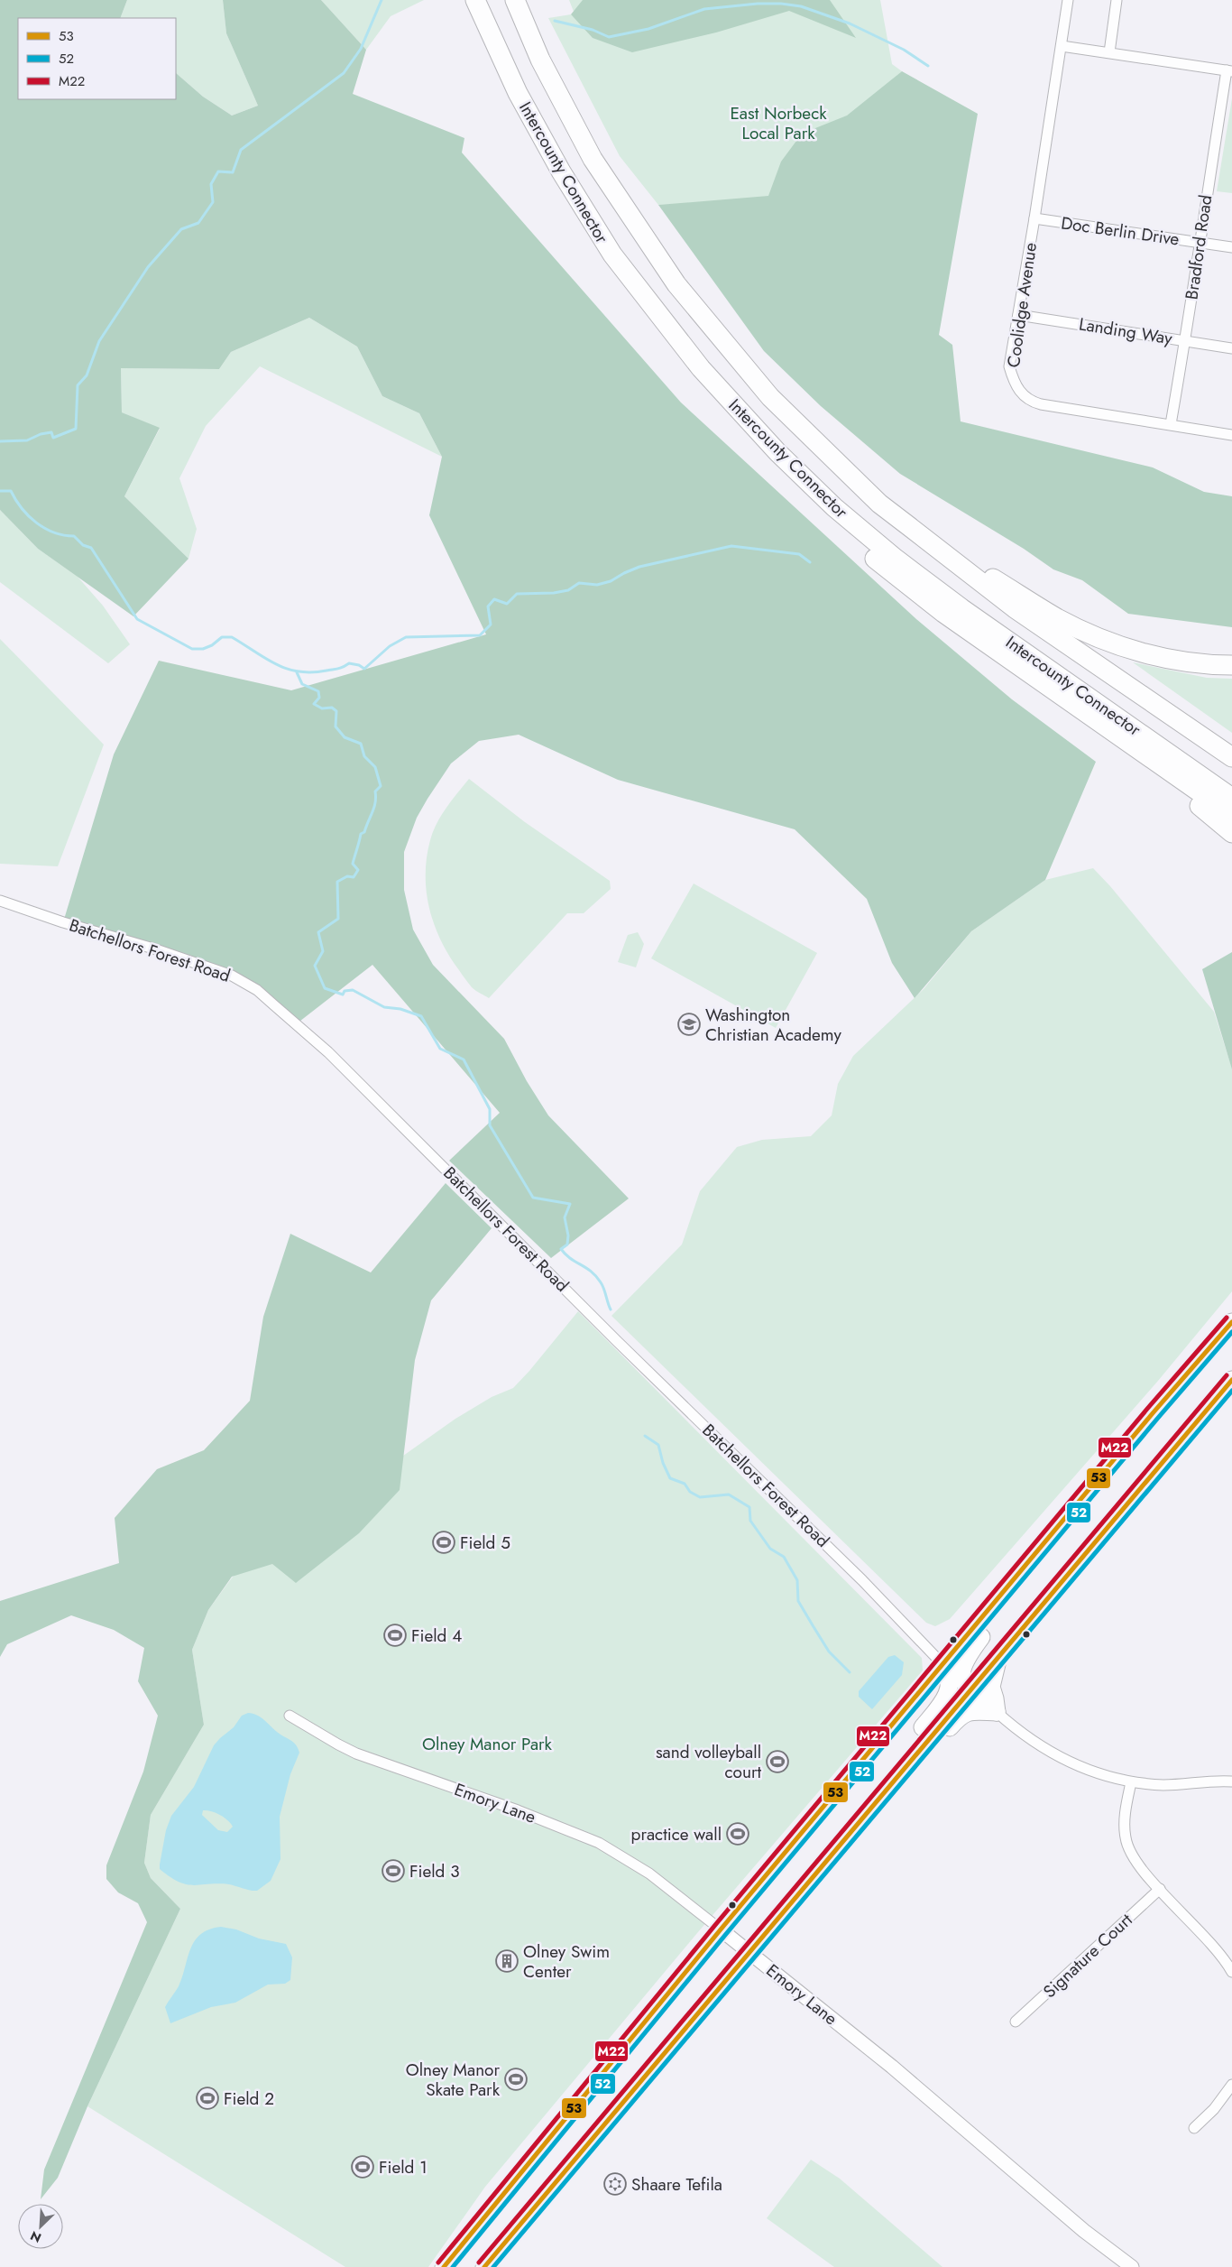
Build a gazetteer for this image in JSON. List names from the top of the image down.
{
  "streets": {
    "highway": ["Intercounty Connector"],
    "street": [
      "Doc Berlin Drive",
      "Bradford Road",
      "Coolidge Avenue",
      "Landing Way",
      "Batchellors Forest Road",
      "Emory Lane",
      "Signature Court"
    ]
  },
  "crossings": [
    ["Doc Berlin Drive", "Bradford Road"],
    ["Doc Berlin Drive", "Coolidge Avenue"],
    ["Bradford Road", "Coolidge Avenue"],
    ["Bradford Road", "Landing Way"],
    ["Coolidge Avenue", "Landing Way"]
  ],
  "parks": ["East Norbeck Local Park", "Olney Manor Park"],
  "places": {
    "school or university": ["Washington Christian Academy"],
    "sports": [
      "Field 5",
      "Field 4",
      "sand volleyball court",
      "practice wall",
      "Field 3",
      "Olney Manor Skate Park",
      "Field 2",
      "Field 1"
    ],
    "building": ["Olney Swim Center"],
    "synagogue": ["Shaare Tefila"]
  },
  "lines": ["transit line M22", "transit line 53", "transit line 52"],
  "legend": ["53", "52", "M22"],
  "north": "bottom left"
}
